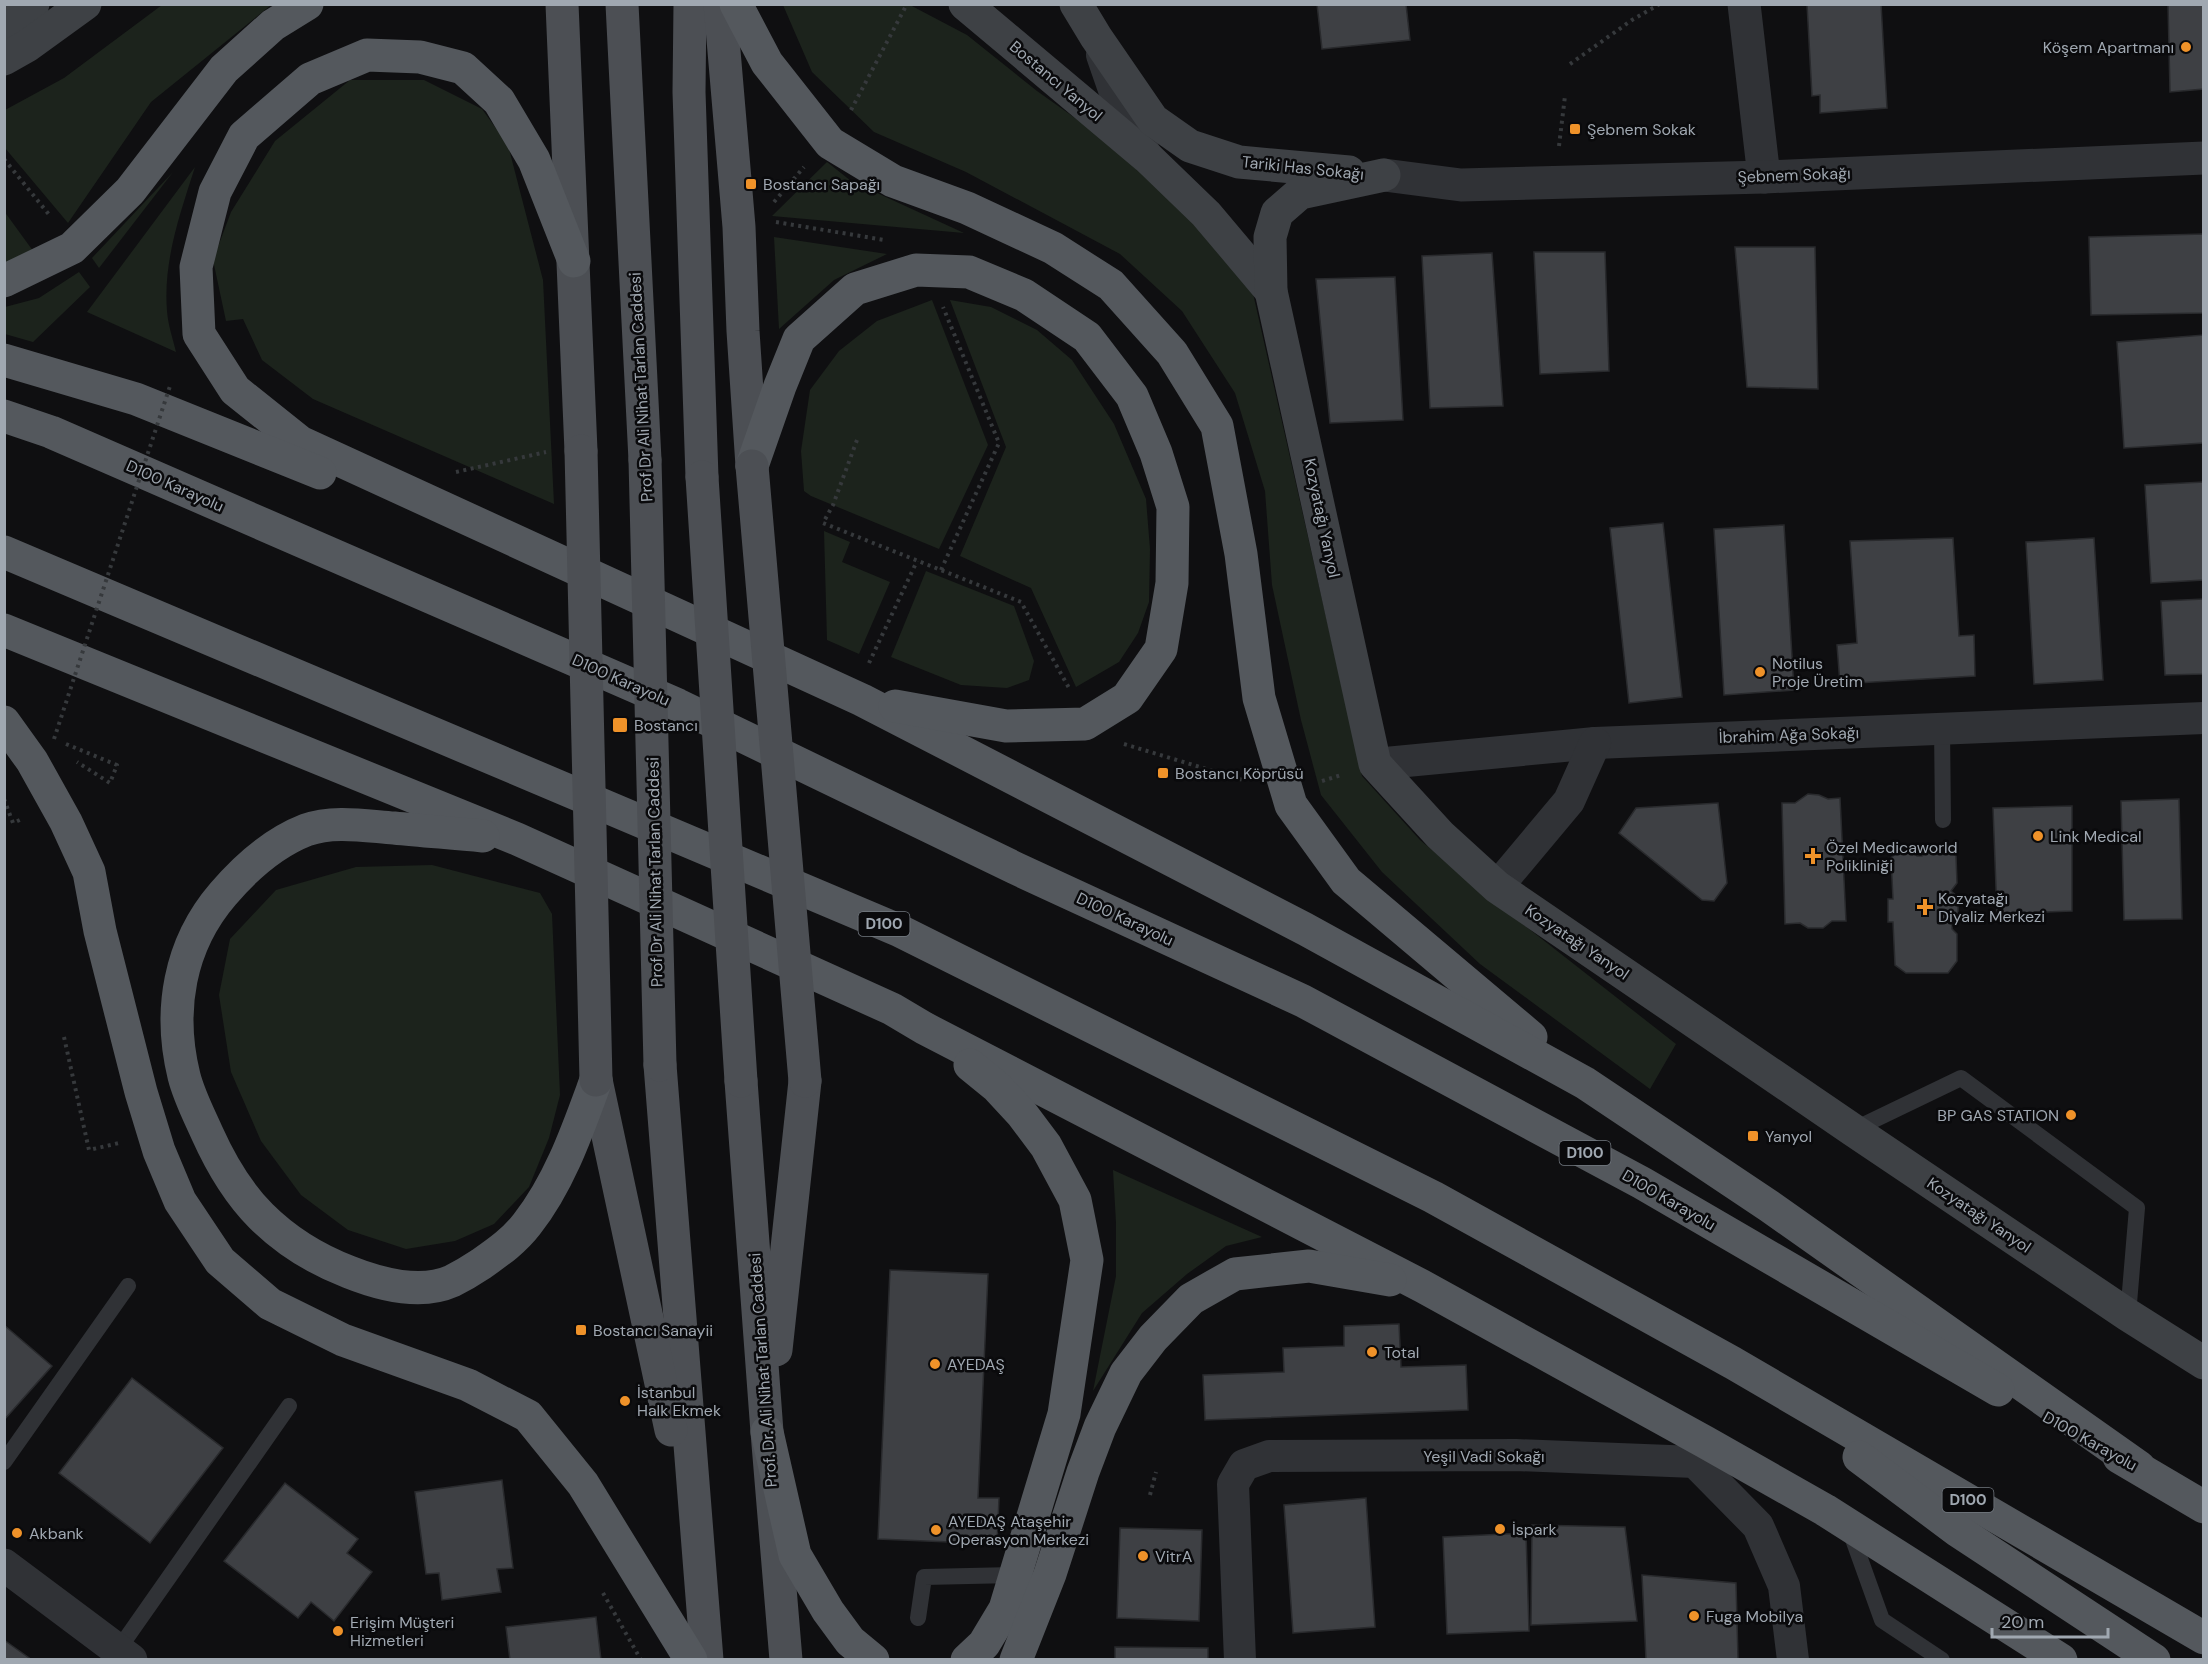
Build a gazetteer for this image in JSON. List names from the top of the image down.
{
  "streets": {
    "highway": ["D100 Karayolu", "D100"],
    "main road": [
      "Bostancı Yanyol",
      "Tariki Has Sokağı",
      "Prof Dr Ali Nihat Tarlan Caddesi",
      "Kozyatağı Yanyol",
      "Prof. Dr. Ali Nihat Tarlan Caddesi"
    ],
    "street": ["Şebnem Sokağı", "İbrahim Ağa Sokağı", "Yeşil Vadi Sokağı"]
  },
  "crossings": [
    ["Bostancı Yanyol", "Tariki Has Sokağı"],
    ["Bostancı Yanyol", "Kozyatağı Yanyol"],
    ["Tariki Has Sokağı", "Şebnem Sokağı"],
    ["Tariki Has Sokağı", "Kozyatağı Yanyol"],
    ["Şebnem Sokağı", "Kozyatağı Yanyol"],
    ["Kozyatağı Yanyol", "İbrahim Ağa Sokağı"]
  ],
  "places": {
    "other": [
      "Köşem Apartmanı",
      "Notilus Proje Üretim",
      "Link Medical",
      "BP GAS STATION",
      "Total",
      "AYEDAŞ",
      "İstanbul Halk Ekmek",
      "İspark",
      "AYEDAŞ Ataşehir Operasyon Merkezi",
      "Akbank",
      "VitrA",
      "Fuga Mobilya",
      "Erişim Müşteri Hizmetleri"
    ],
    "transit": [
      "Şebnem Sokak",
      "Bostancı Sapağı",
      "Bostancı",
      "Bostancı Köprüsü",
      "Yanyol",
      "Bostancı Sanayii"
    ],
    "health": ["Özel Medicaworld Polikliniği", "Kozyatağı Diyaliz Merkezi"]
  },
  "scale_bar": "20 m"
}
